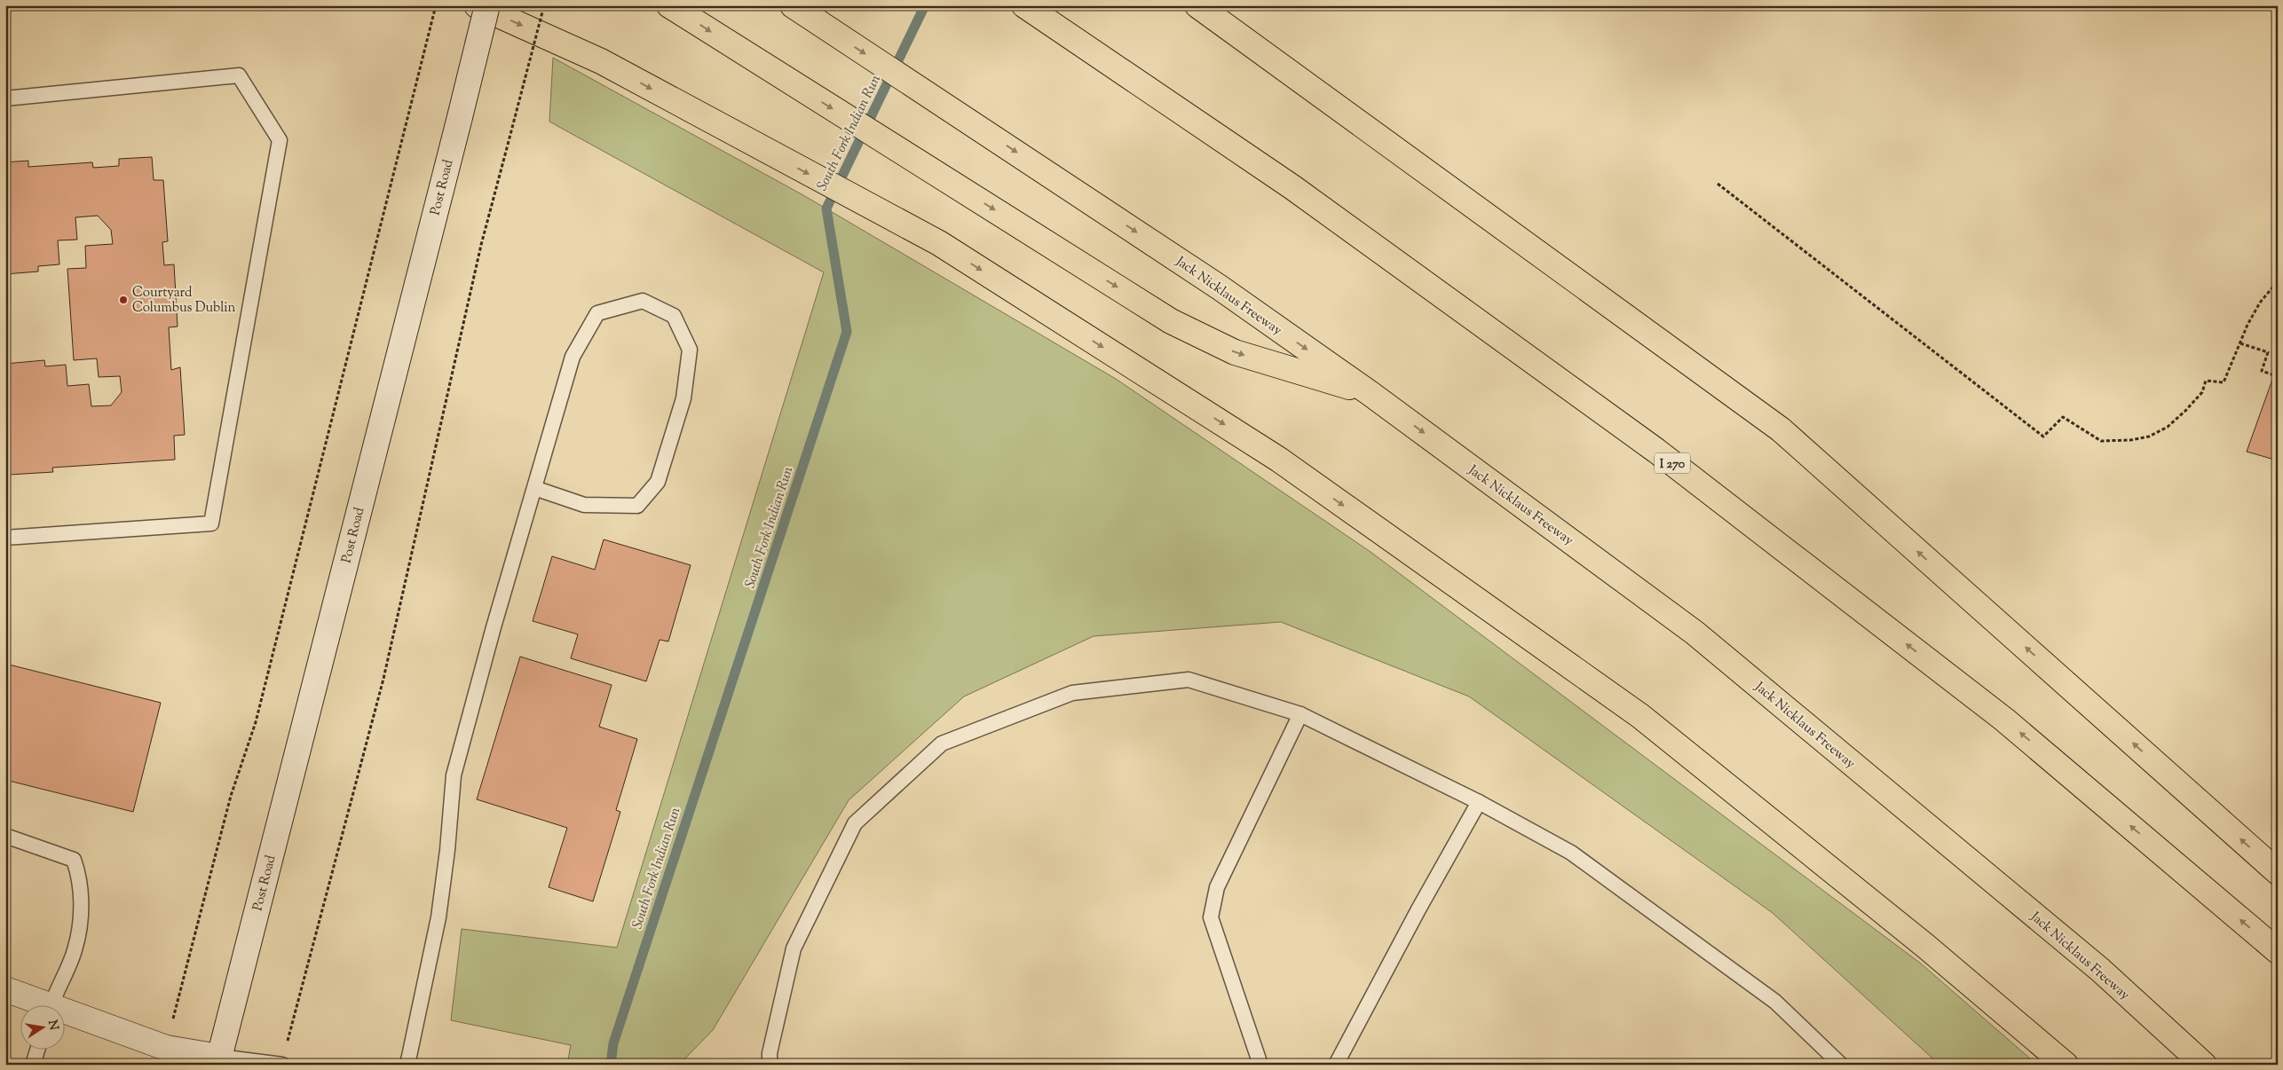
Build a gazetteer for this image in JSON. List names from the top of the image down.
{
  "streets": {
    "highway": ["Jack Nicklaus Freeway", "I 270"],
    "main road": ["Post Road"]
  },
  "water": ["South Fork Indian Run"],
  "places": ["Courtyard Columbus Dublin"],
  "north": "right"
}
